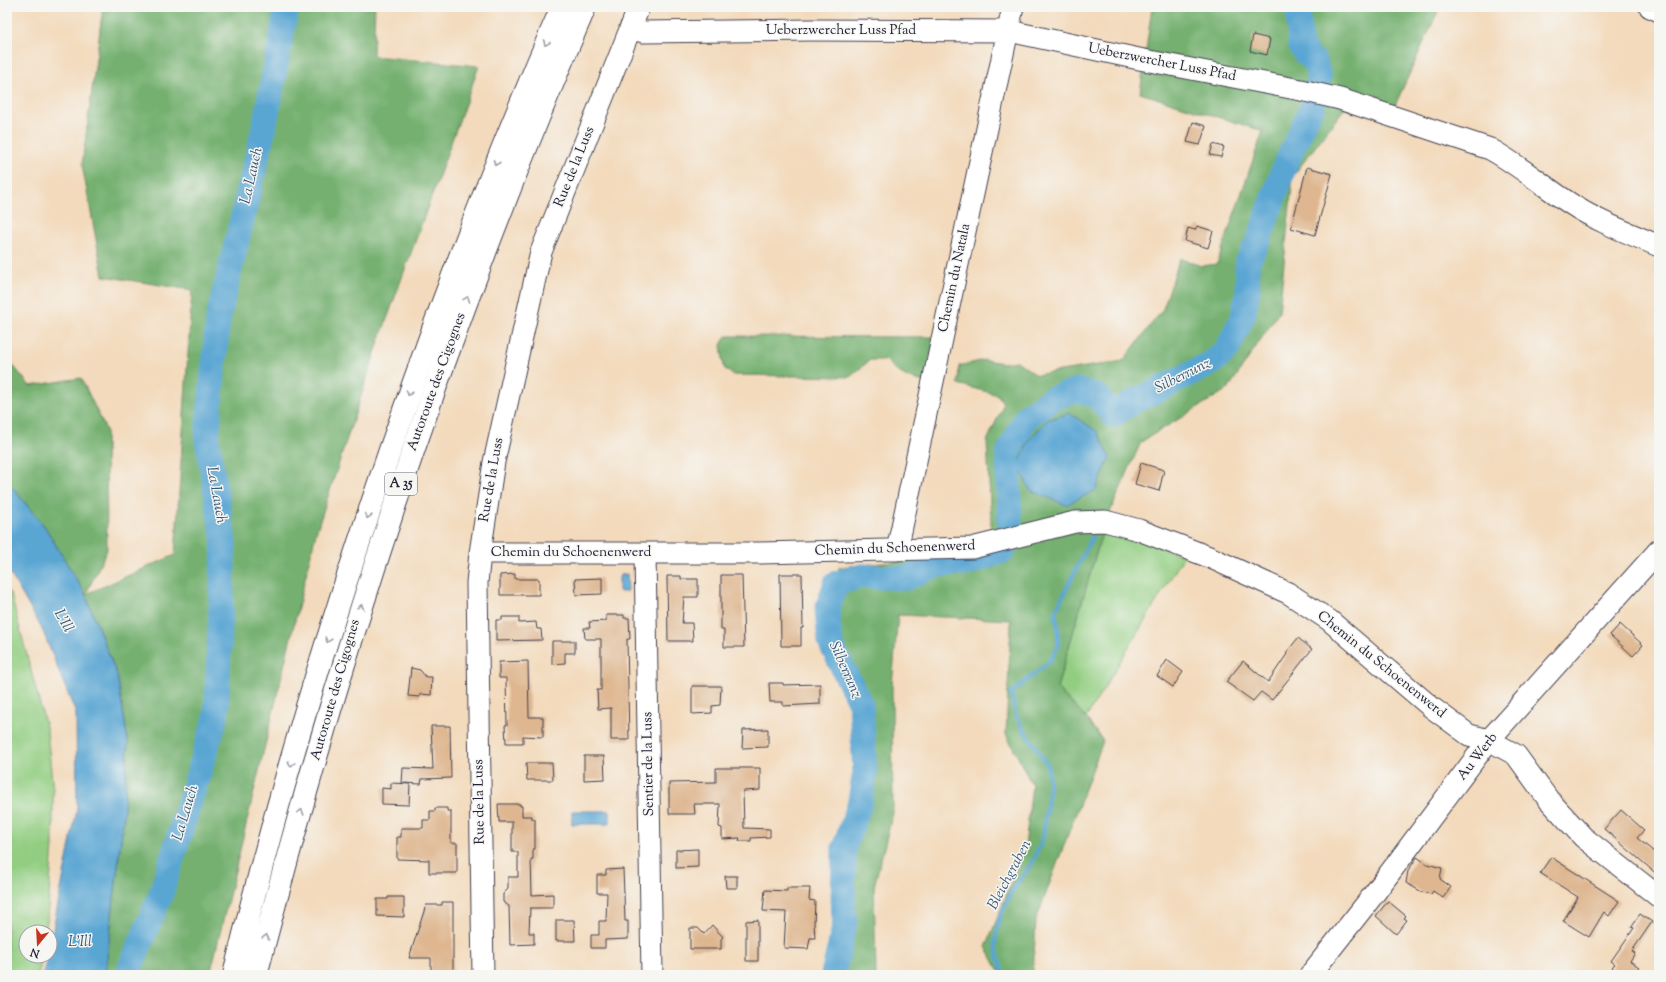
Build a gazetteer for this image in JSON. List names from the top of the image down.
{
  "streets": {
    "highway": ["Autoroute des Cigognes", "A 35"],
    "street": [
      "Ueberzwercher Luss Pfad",
      "Rue de la Luss",
      "Chemin du Natala",
      "Chemin du Schoenenwerd",
      "Au Werb",
      "Sentier de la Luss"
    ]
  },
  "crossings": [
    ["Ueberzwercher Luss Pfad", "Rue de la Luss"],
    ["Ueberzwercher Luss Pfad", "Chemin du Natala"],
    ["Rue de la Luss", "Chemin du Schoenenwerd"],
    ["Chemin du Natala", "Chemin du Schoenenwerd"],
    ["Chemin du Schoenenwerd", "Au Werb"],
    ["Chemin du Schoenenwerd", "Sentier de la Luss"]
  ],
  "water": [
    "La Lauch",
    "Silberrunz",
    "L'Ill",
    "Bleichgraben"
  ],
  "north": "bottom"
}
